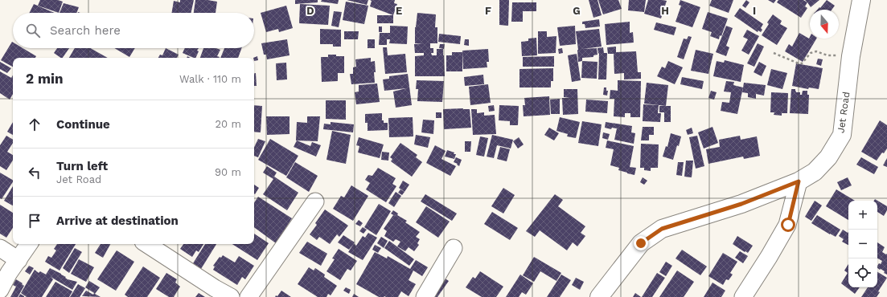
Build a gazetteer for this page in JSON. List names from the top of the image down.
{
  "streets": {
    "main road": ["Jet Road"]
  },
  "north": "bottom",
  "page": {
    "search": "Search here",
    "heading": ["2 min", "Walk · 110 m"],
    "list": [
      ["Continue", "20 m"],
      ["Turn left", "Jet Road", "90 m"],
      "Arrive at destination"
    ],
    "map_buttons": ["+", "−"]
  },
  "grid": {
    "columns": [
      "D",
      "E",
      "F",
      "G",
      "H",
      "I"
    ]
  }
}
